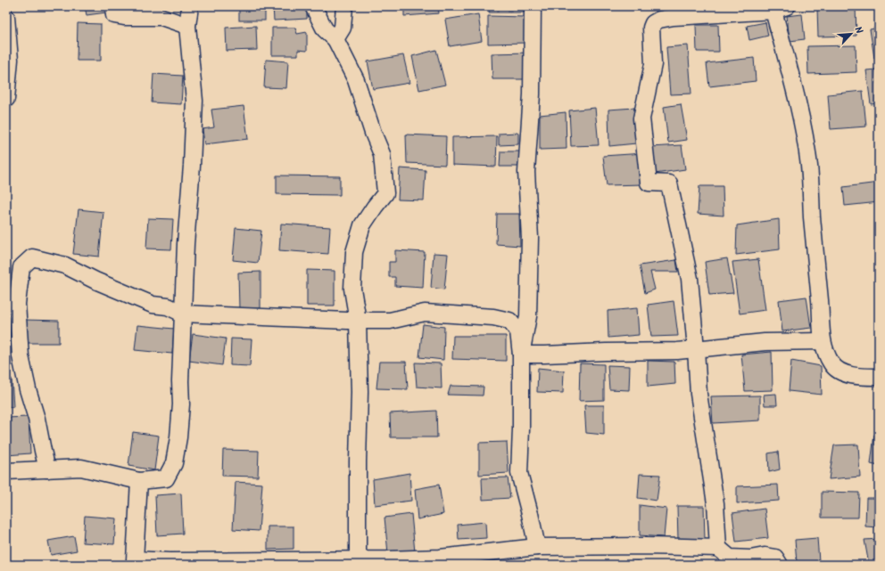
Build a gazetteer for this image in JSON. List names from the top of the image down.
{
  "north": "top right"
}
